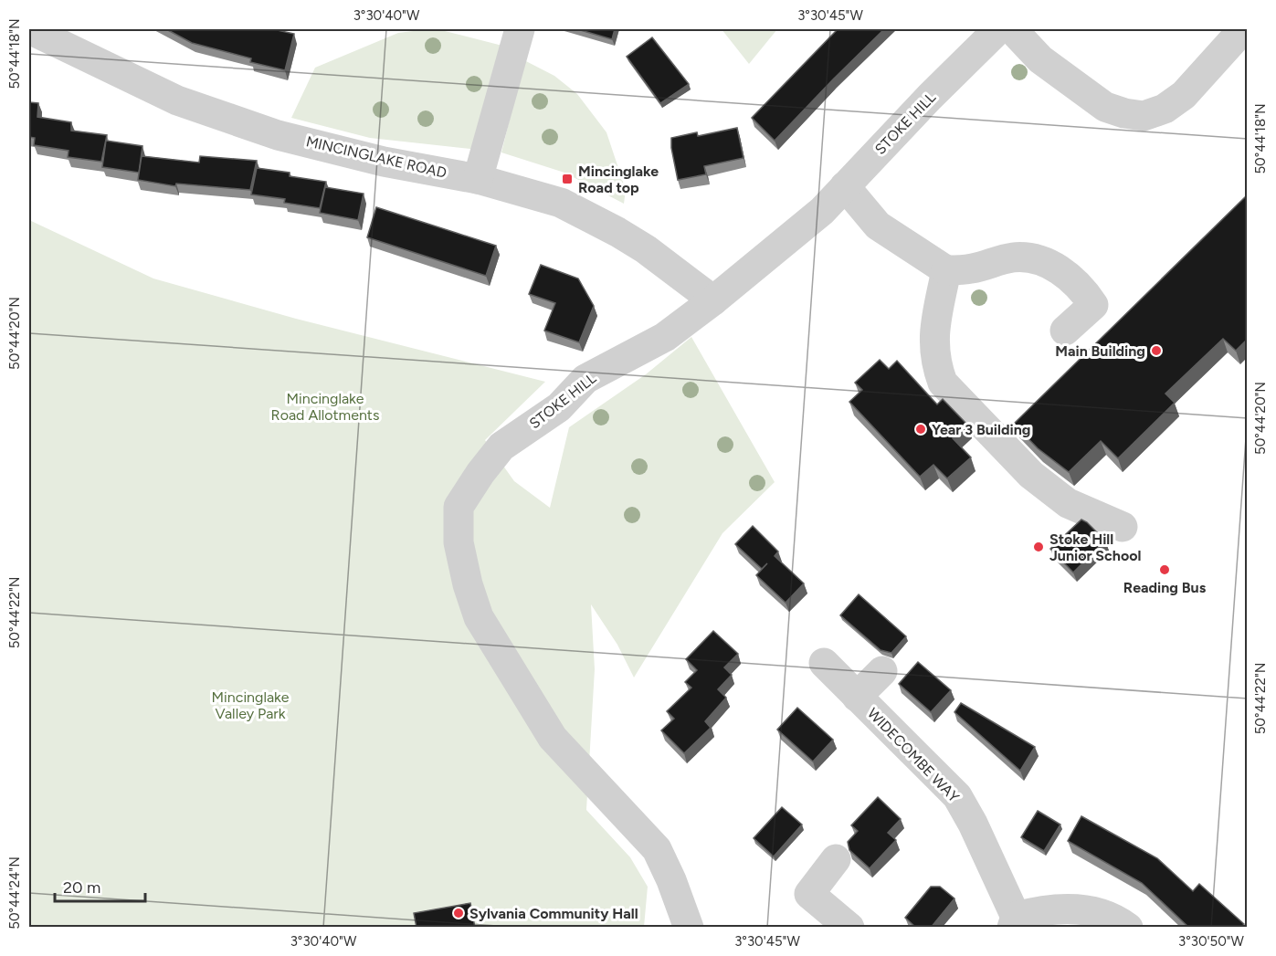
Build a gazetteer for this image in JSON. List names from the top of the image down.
{
  "streets": {
    "street": ["STOKE HILL", "MINCINGLAKE ROAD", "WIDECOMBE WAY"]
  },
  "crossings": [
    ["STOKE HILL", "MINCINGLAKE ROAD"]
  ],
  "parks": ["Mincinglake Road Allotments", "Mincinglake Valley Park"],
  "places": {
    "transit": ["Mincinglake Road top"],
    "other": [
      "Main Building",
      "Year 3 Building",
      "Stoke Hill Junior School",
      "Reading Bus",
      "Sylvania Community Hall"
    ]
  },
  "scale_bar": "20 m",
  "coordinates": [
    "3°30'40\"W",
    "3°30'45\"W",
    "50°44'18\"N",
    "50°44'20\"N",
    "50°44'22\"N",
    "50°44'24\"N",
    "3°30'50\"W"
  ]
}
